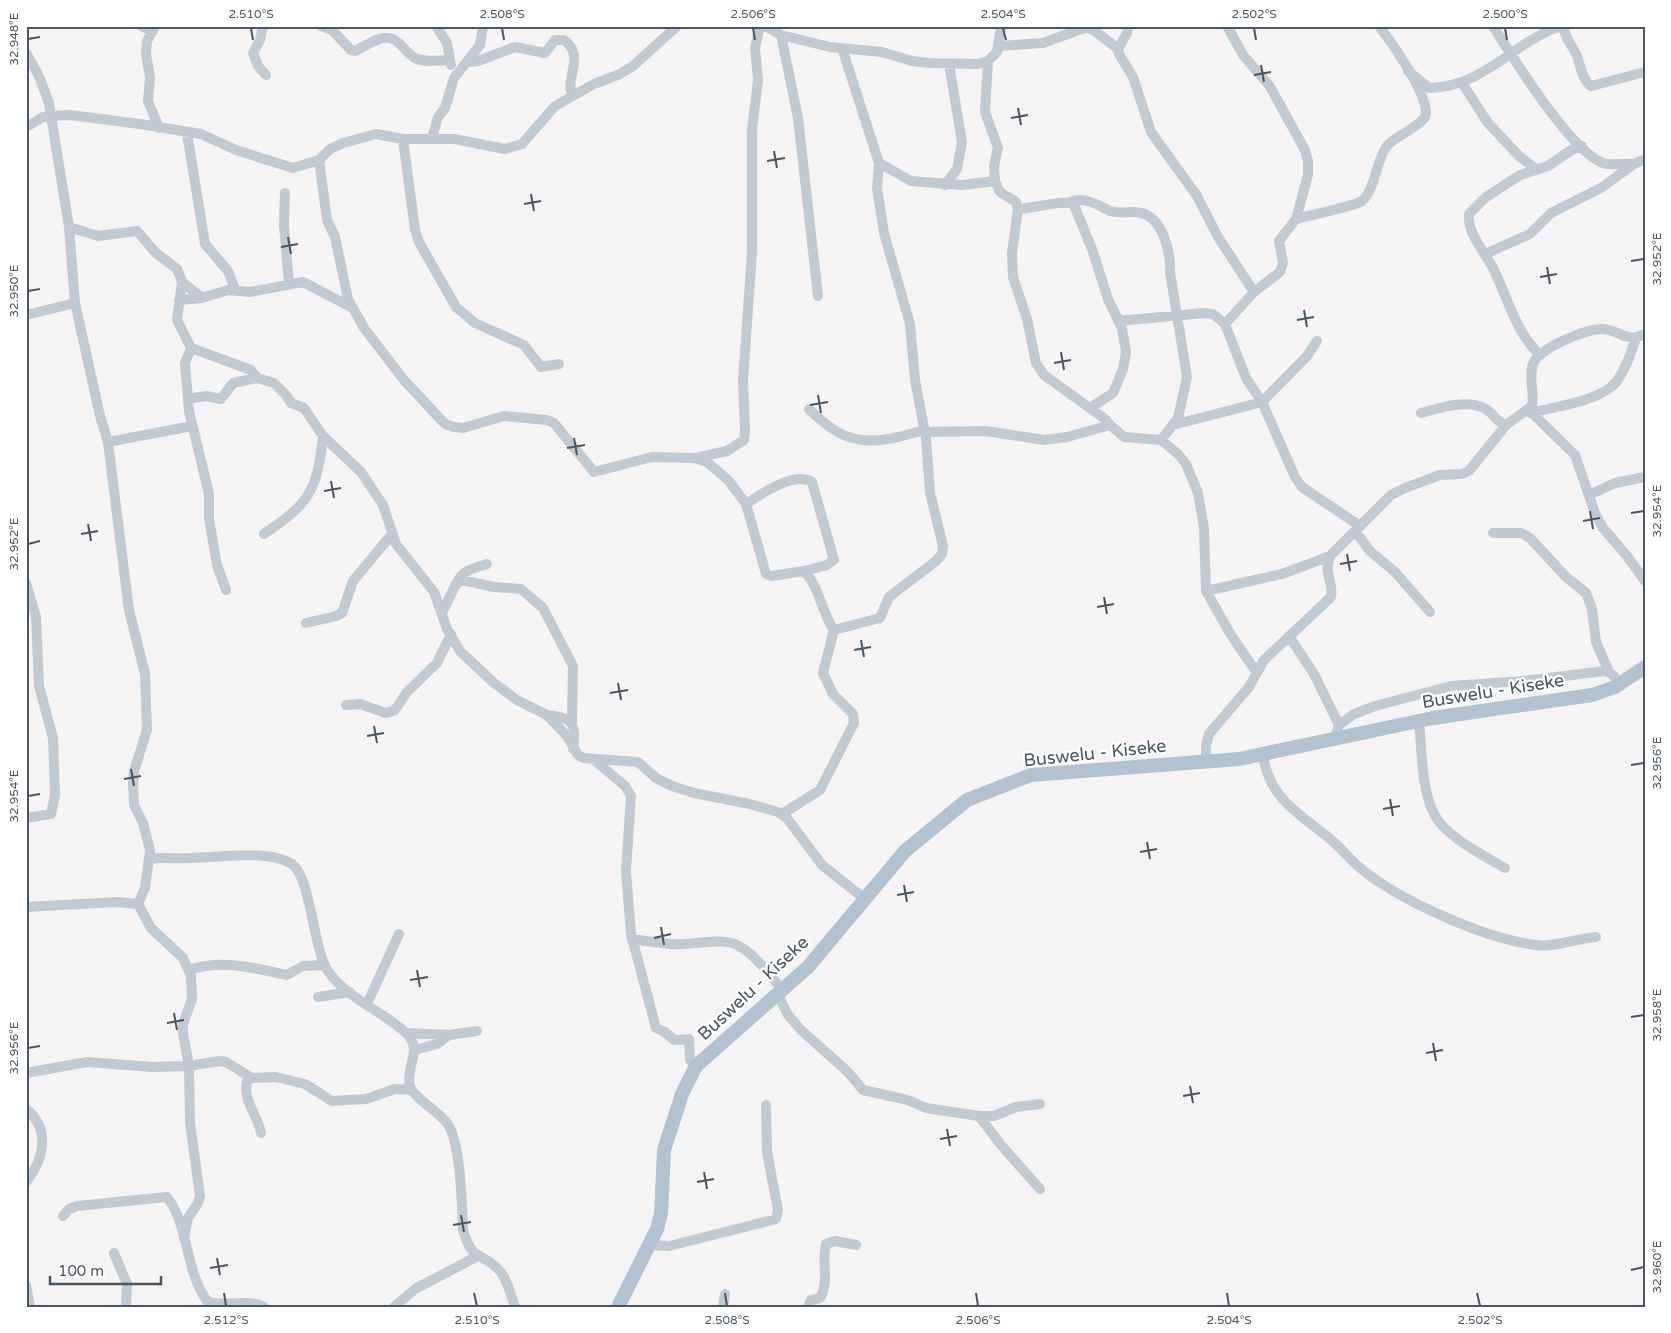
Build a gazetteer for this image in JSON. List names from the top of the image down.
{
  "streets": {
    "main road": ["Buswelu - Kiseke"]
  },
  "scale_bar": "100 m",
  "coordinates": [
    "2.510°S",
    "2.508°S",
    "2.506°S",
    "2.504°S",
    "2.502°S",
    "2.500°S",
    "32.948°E",
    "32.952°E",
    "32.950°E",
    "32.954°E",
    "32.956°E",
    "32.958°E",
    "32.960°E",
    "2.512°S"
  ]
}
